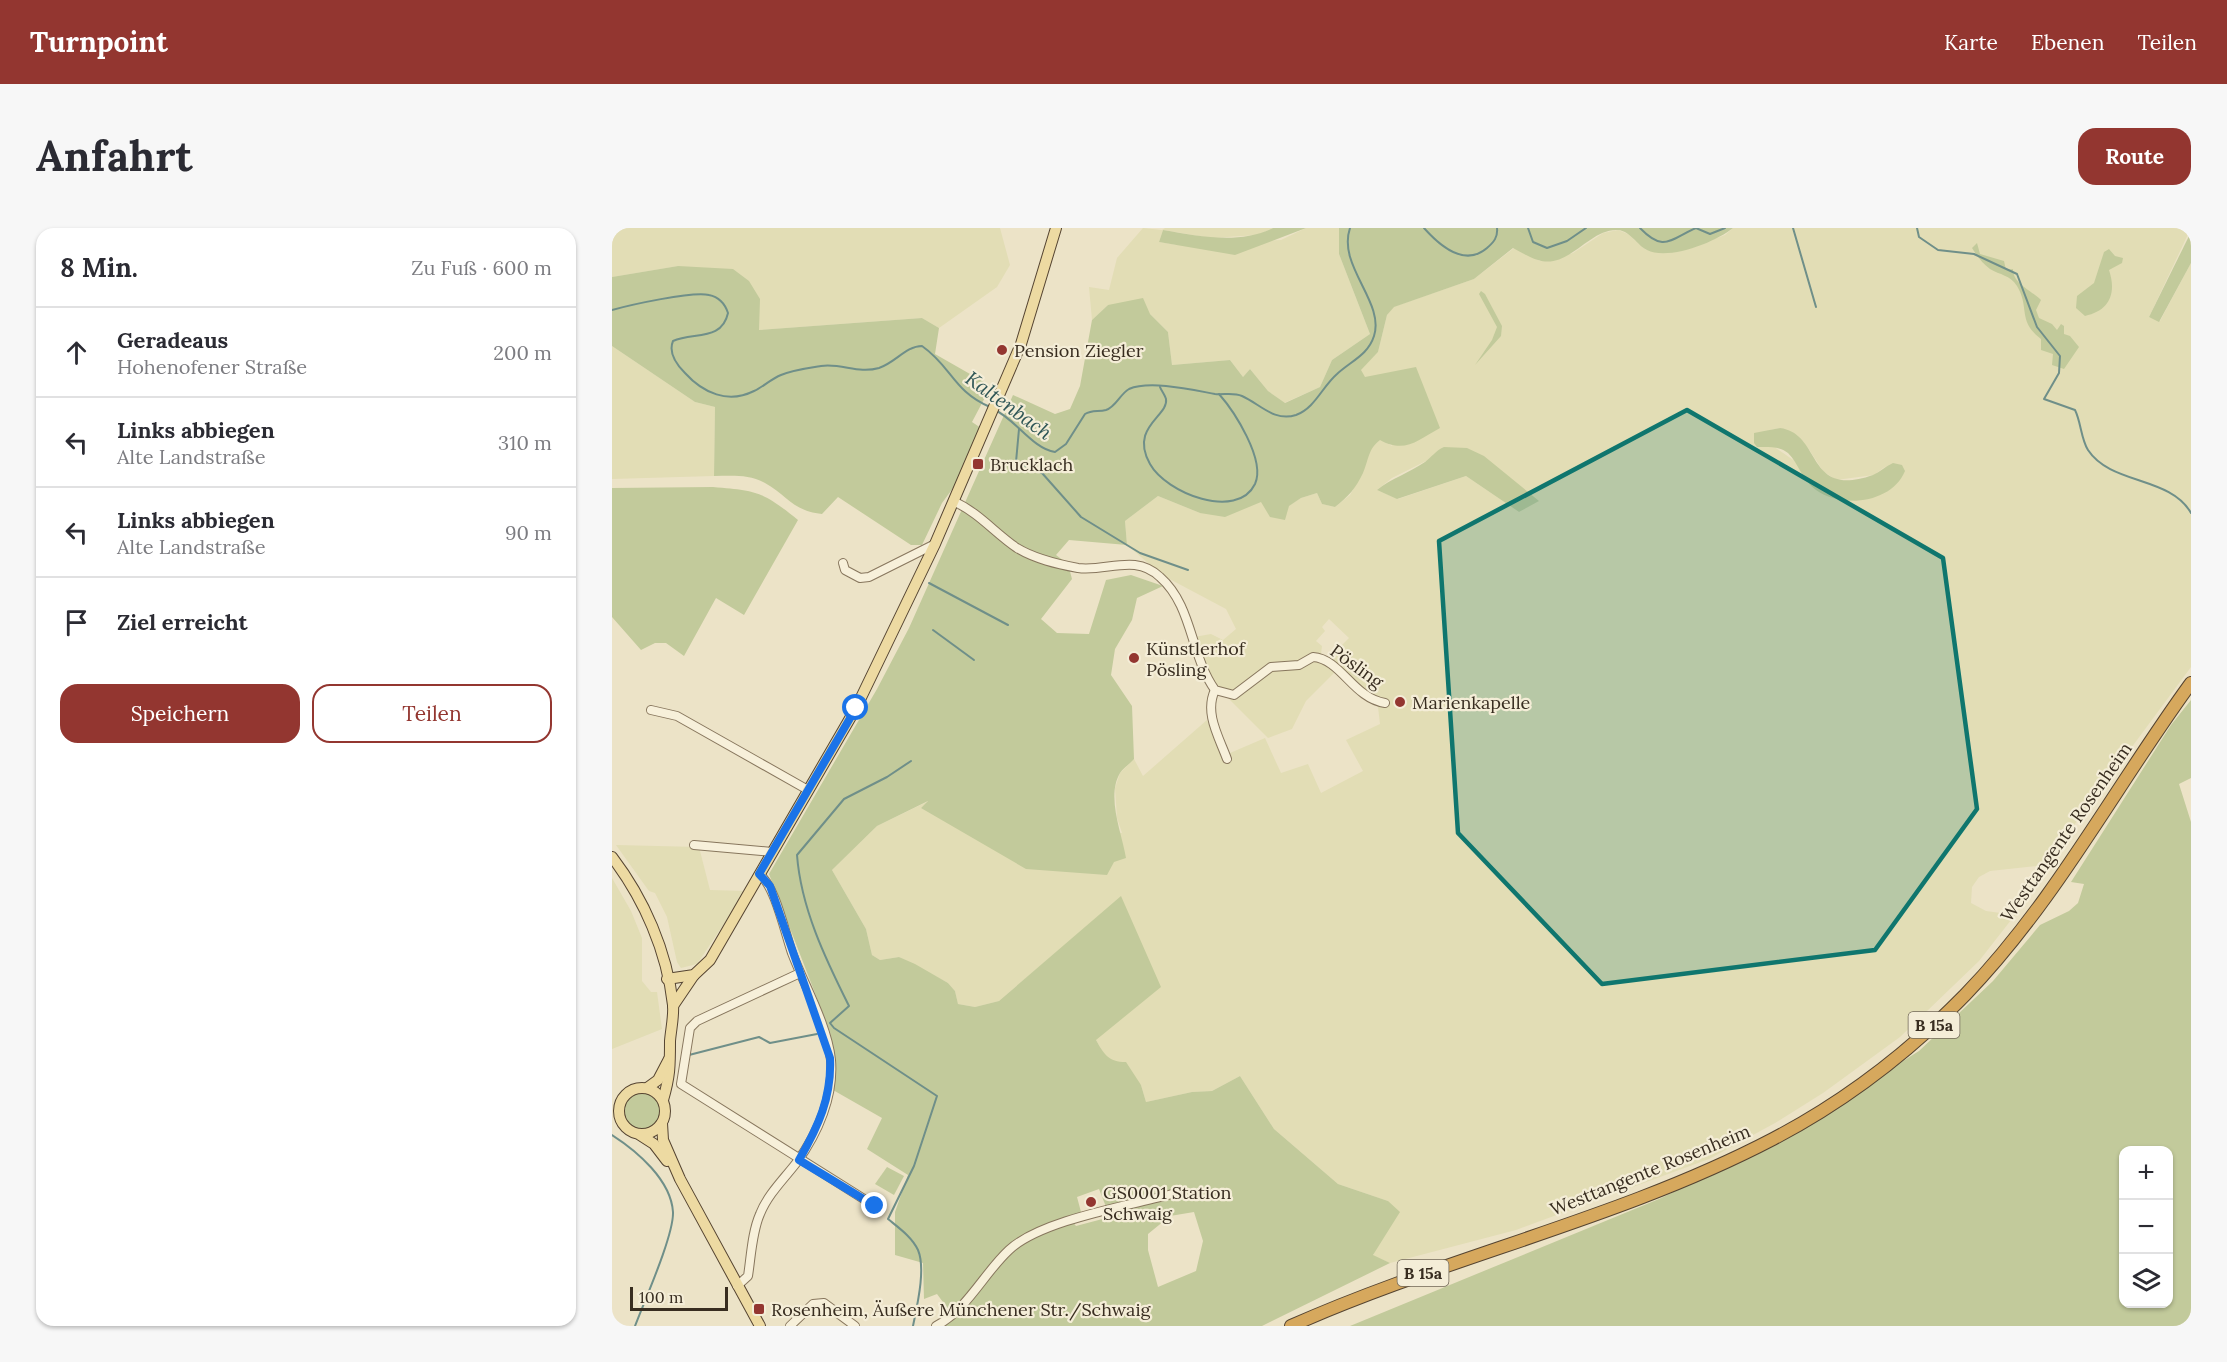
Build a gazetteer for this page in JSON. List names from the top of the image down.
{
  "streets": {
    "highway": ["Westtangente Rosenheim", "B 15a"],
    "street": ["Pösling"]
  },
  "water": ["Kaltenbach"],
  "places": {
    "other": [
      "Pension Ziegler",
      "Künstlerhof Pösling",
      "Marienkapelle",
      "GS0001 Station Schwaig"
    ],
    "transit": ["Brucklach", "Rosenheim, Äußere Münchener Str./Schwaig"]
  },
  "scale_bar": "100 m",
  "page": {
    "header": "Turnpoint",
    "nav": ["Karte", "Ebenen", "Teilen"],
    "buttons": [
      "Route",
      ["Speichern", "Teilen"]
    ],
    "title": "Anfahrt",
    "heading": ["8 Min.", "Zu Fuß · 600 m"],
    "list": [
      ["Geradeaus", "Hohenofener Straße", "200 m"],
      ["Links abbiegen", "Alte Landstraße", "310 m"],
      ["Links abbiegen", "Alte Landstraße", "90 m"],
      "Ziel erreicht"
    ],
    "map_buttons": ["+", "−"],
    "scale": "100 m"
  }
}
